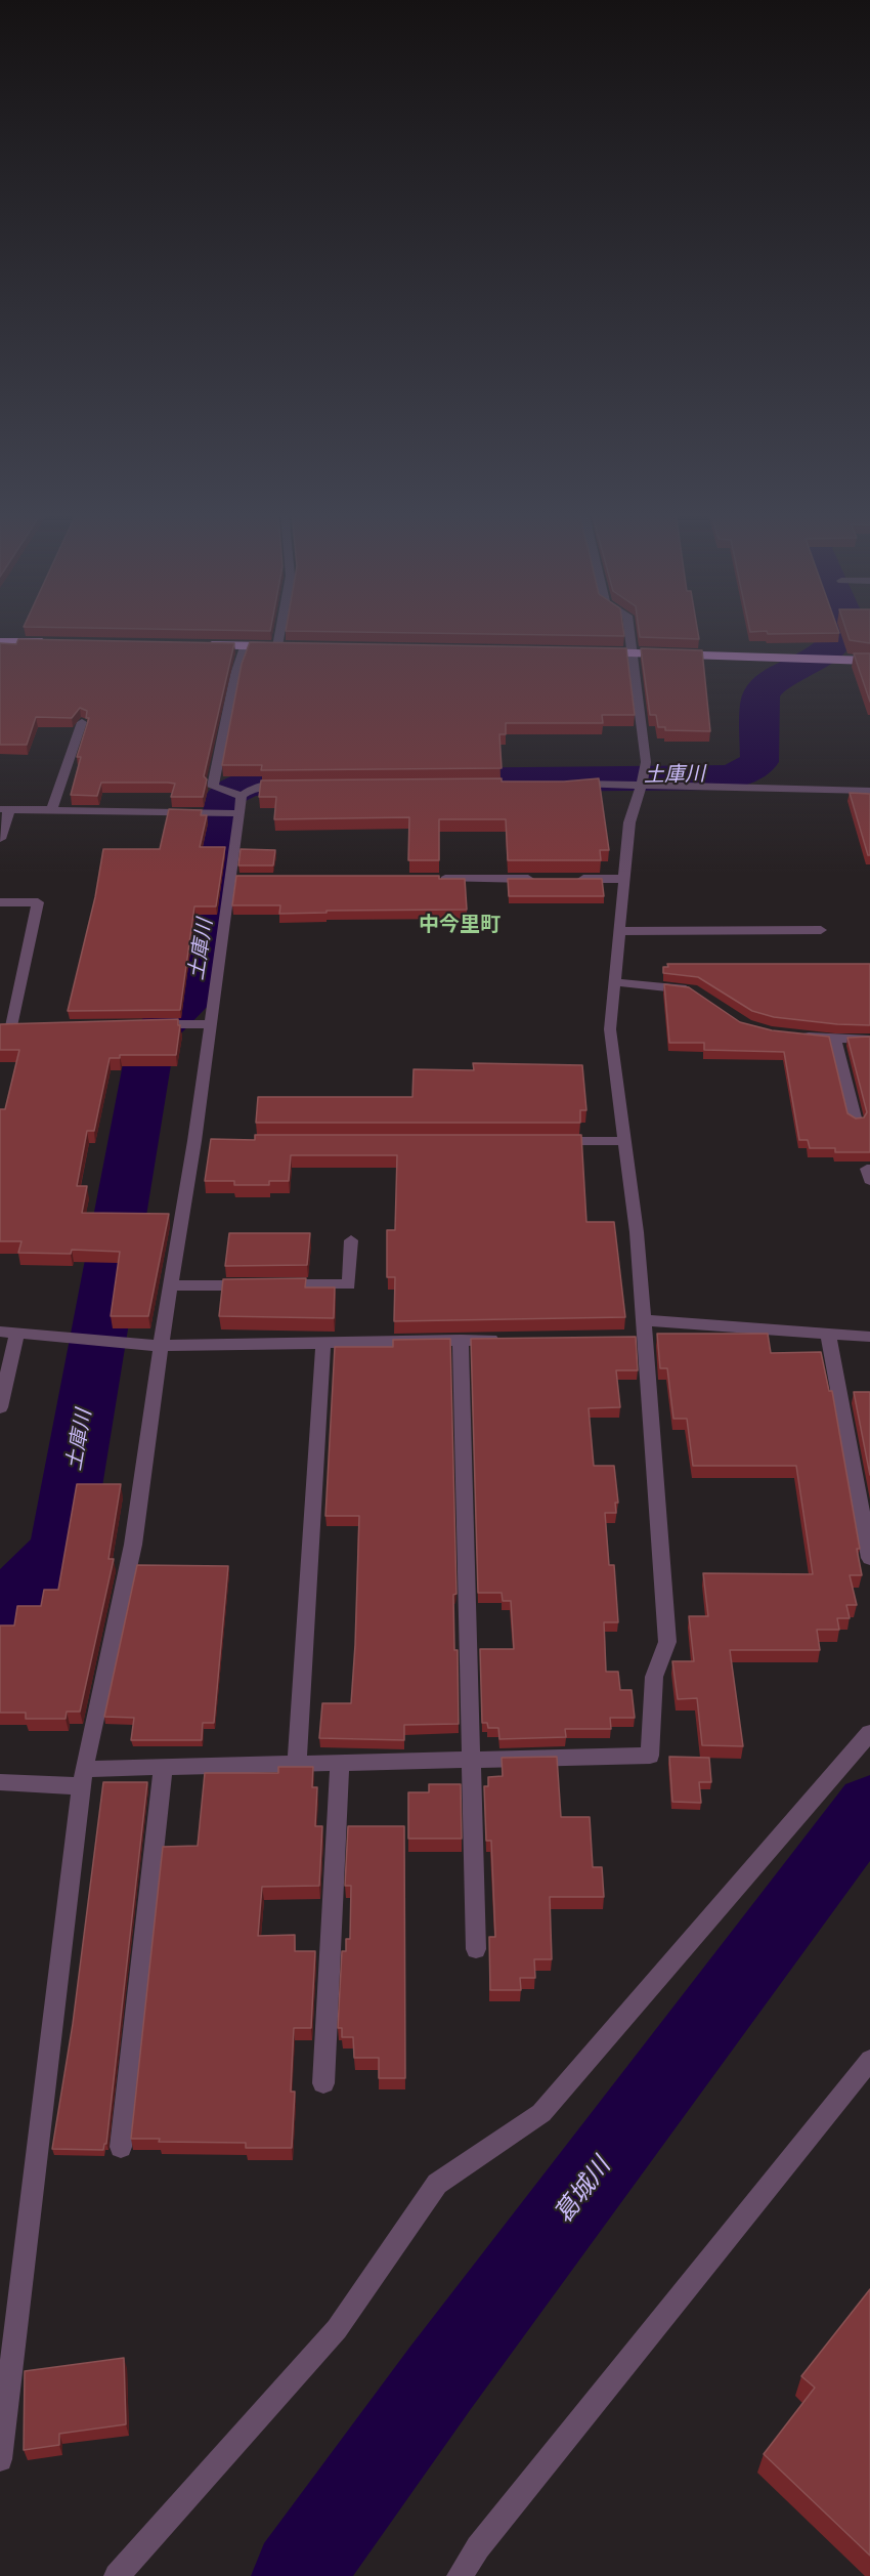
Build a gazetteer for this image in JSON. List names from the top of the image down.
{
  "districts": ["中今里町"],
  "water": ["土庫川", "葛城川"]
}
